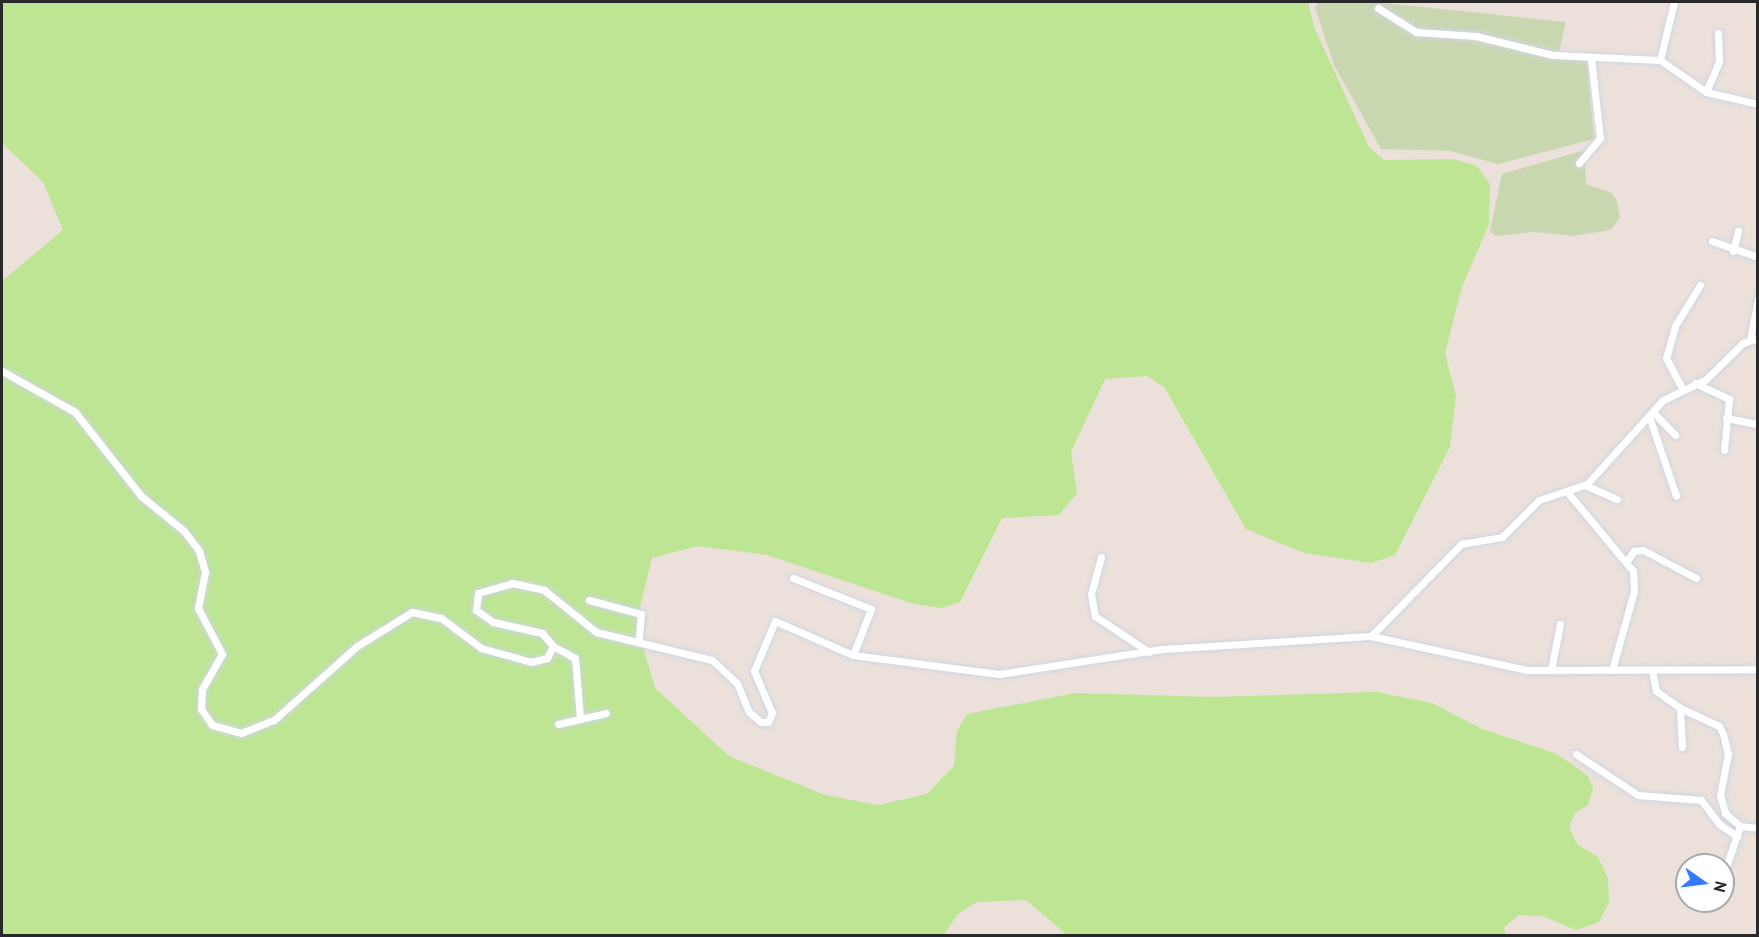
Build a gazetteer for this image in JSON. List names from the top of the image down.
{
  "north": "right"
}
